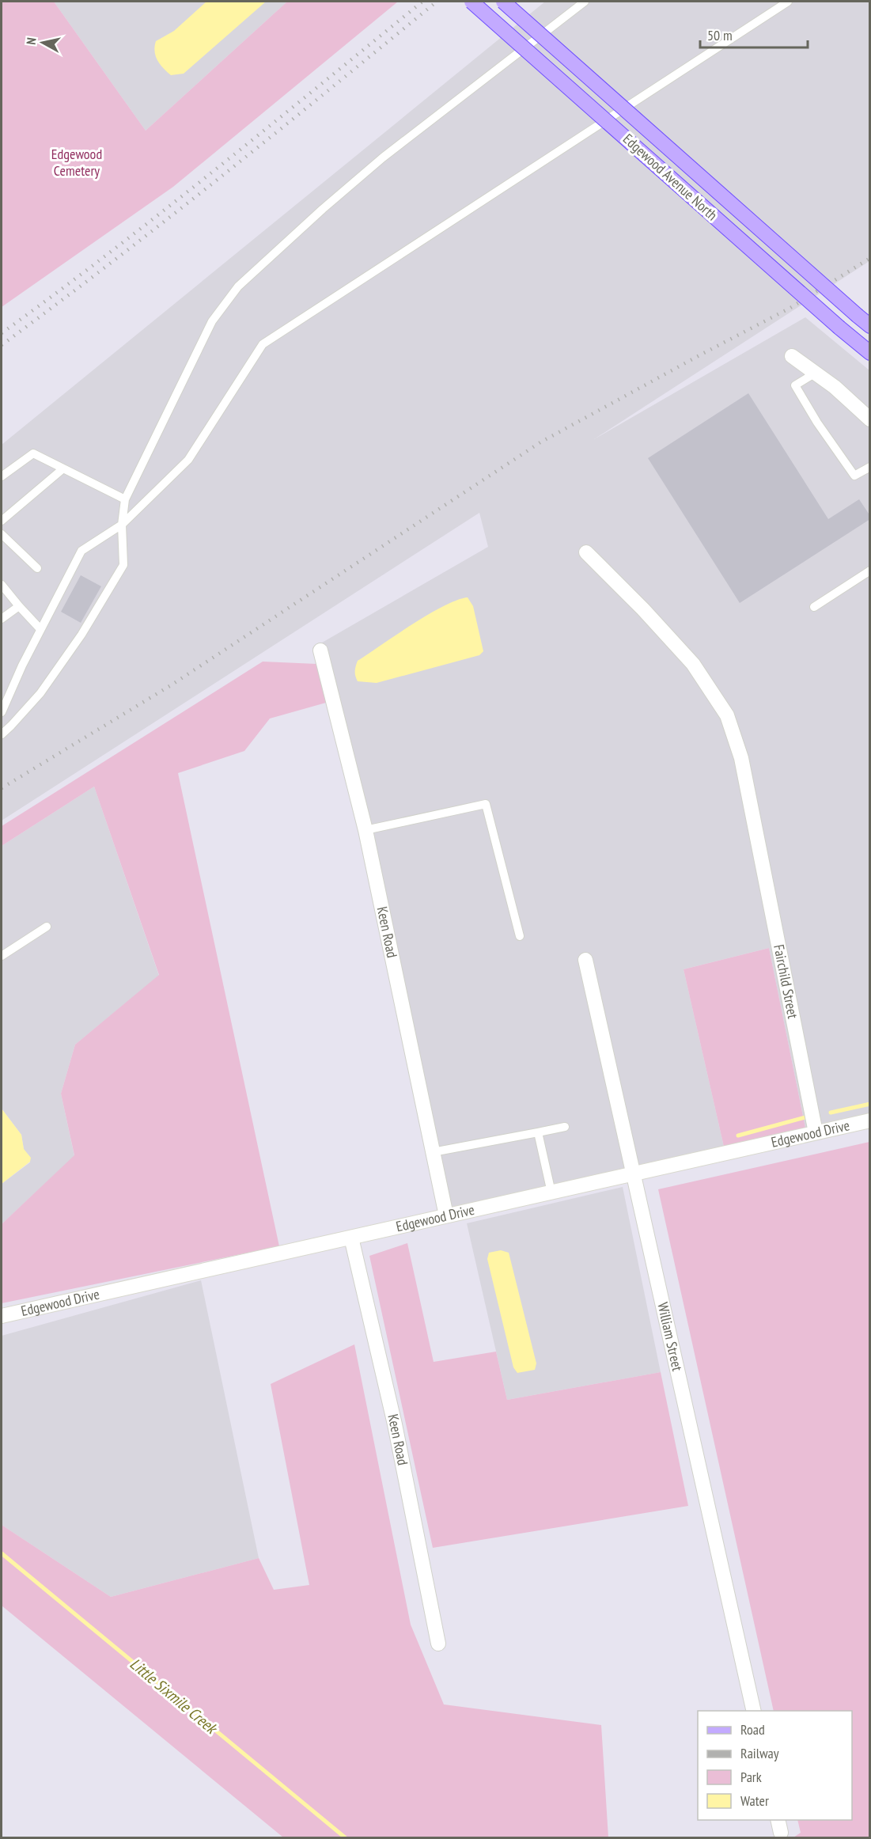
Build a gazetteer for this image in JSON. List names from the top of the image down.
{
  "streets": {
    "main road": ["Edgewood Avenue North"],
    "street": [
      "Keen Road",
      "Fairchild Street",
      "Edgewood Drive",
      "William Street"
    ]
  },
  "crossings": [
    ["Keen Road", "Edgewood Drive"],
    ["Fairchild Street", "Edgewood Drive"],
    ["Edgewood Drive", "William Street"]
  ],
  "water": ["Little Sixmile Creek"],
  "parks": ["Edgewood Cemetery"],
  "legend": [
    "Road",
    "Railway",
    "Park",
    "Water"
  ],
  "scale_bar": "50 m",
  "north": "left"
}
